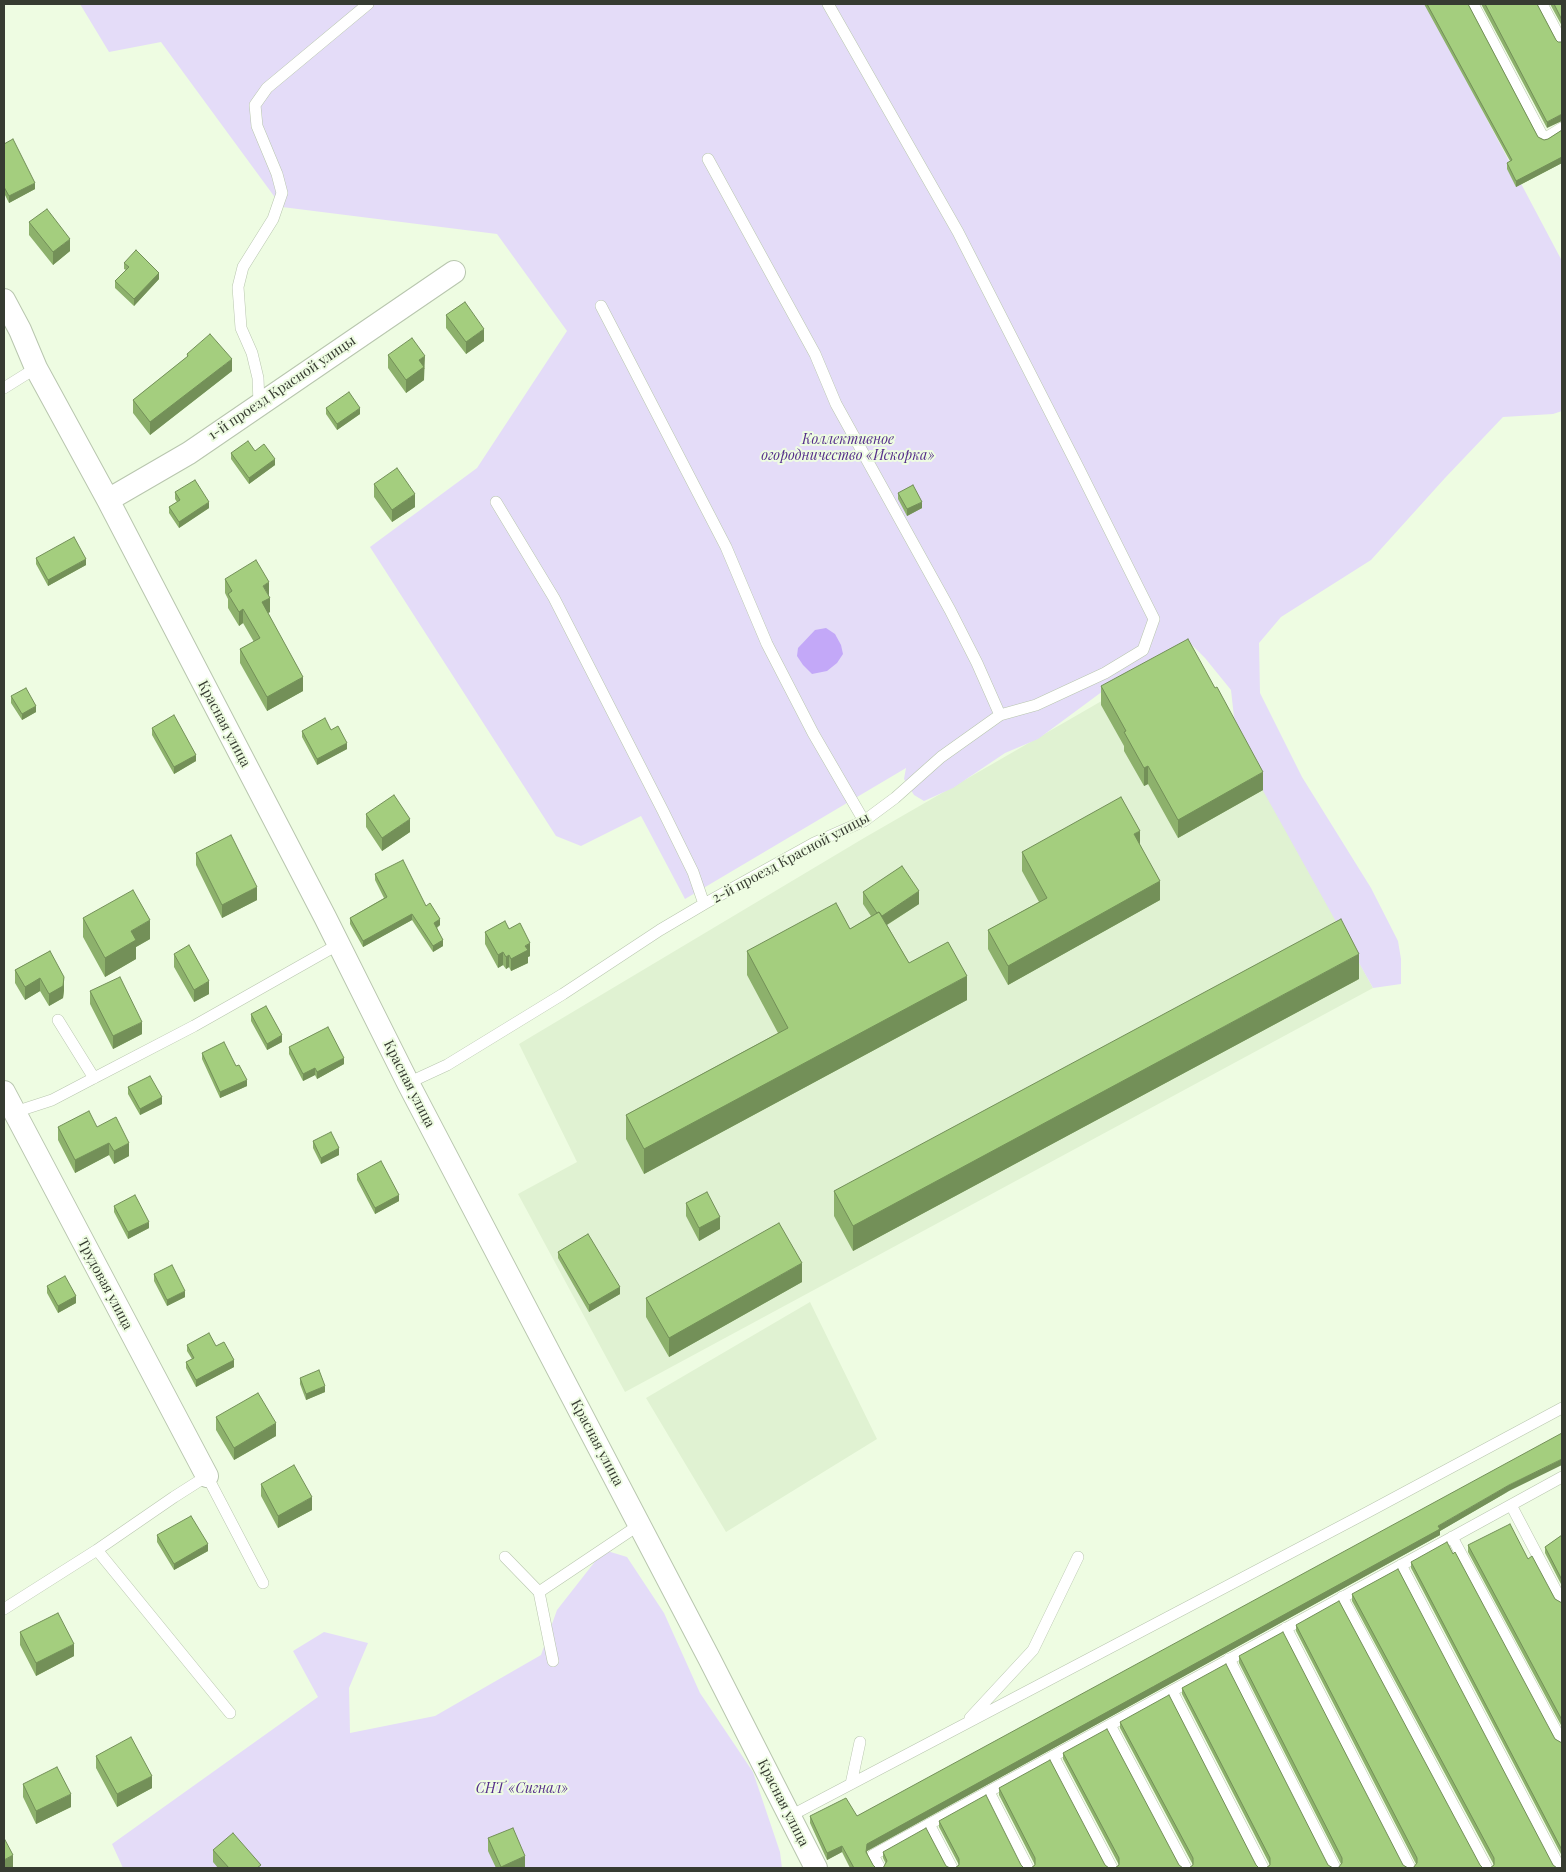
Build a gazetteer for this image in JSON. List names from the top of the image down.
{
  "streets": {
    "street": ["1-й проезд Красной улицы", "Красная улица", "Трудовая улица"],
    "lane": ["2-й проезд Красной улицы"]
  },
  "crossings": [
    ["1-й проезд Красной улицы", "Красная улица"],
    ["Красная улица", "2-й проезд Красной улицы"]
  ],
  "parks": ["Коллективное огородничество «Искорка»", "СНТ «Сигнал»"]
}
